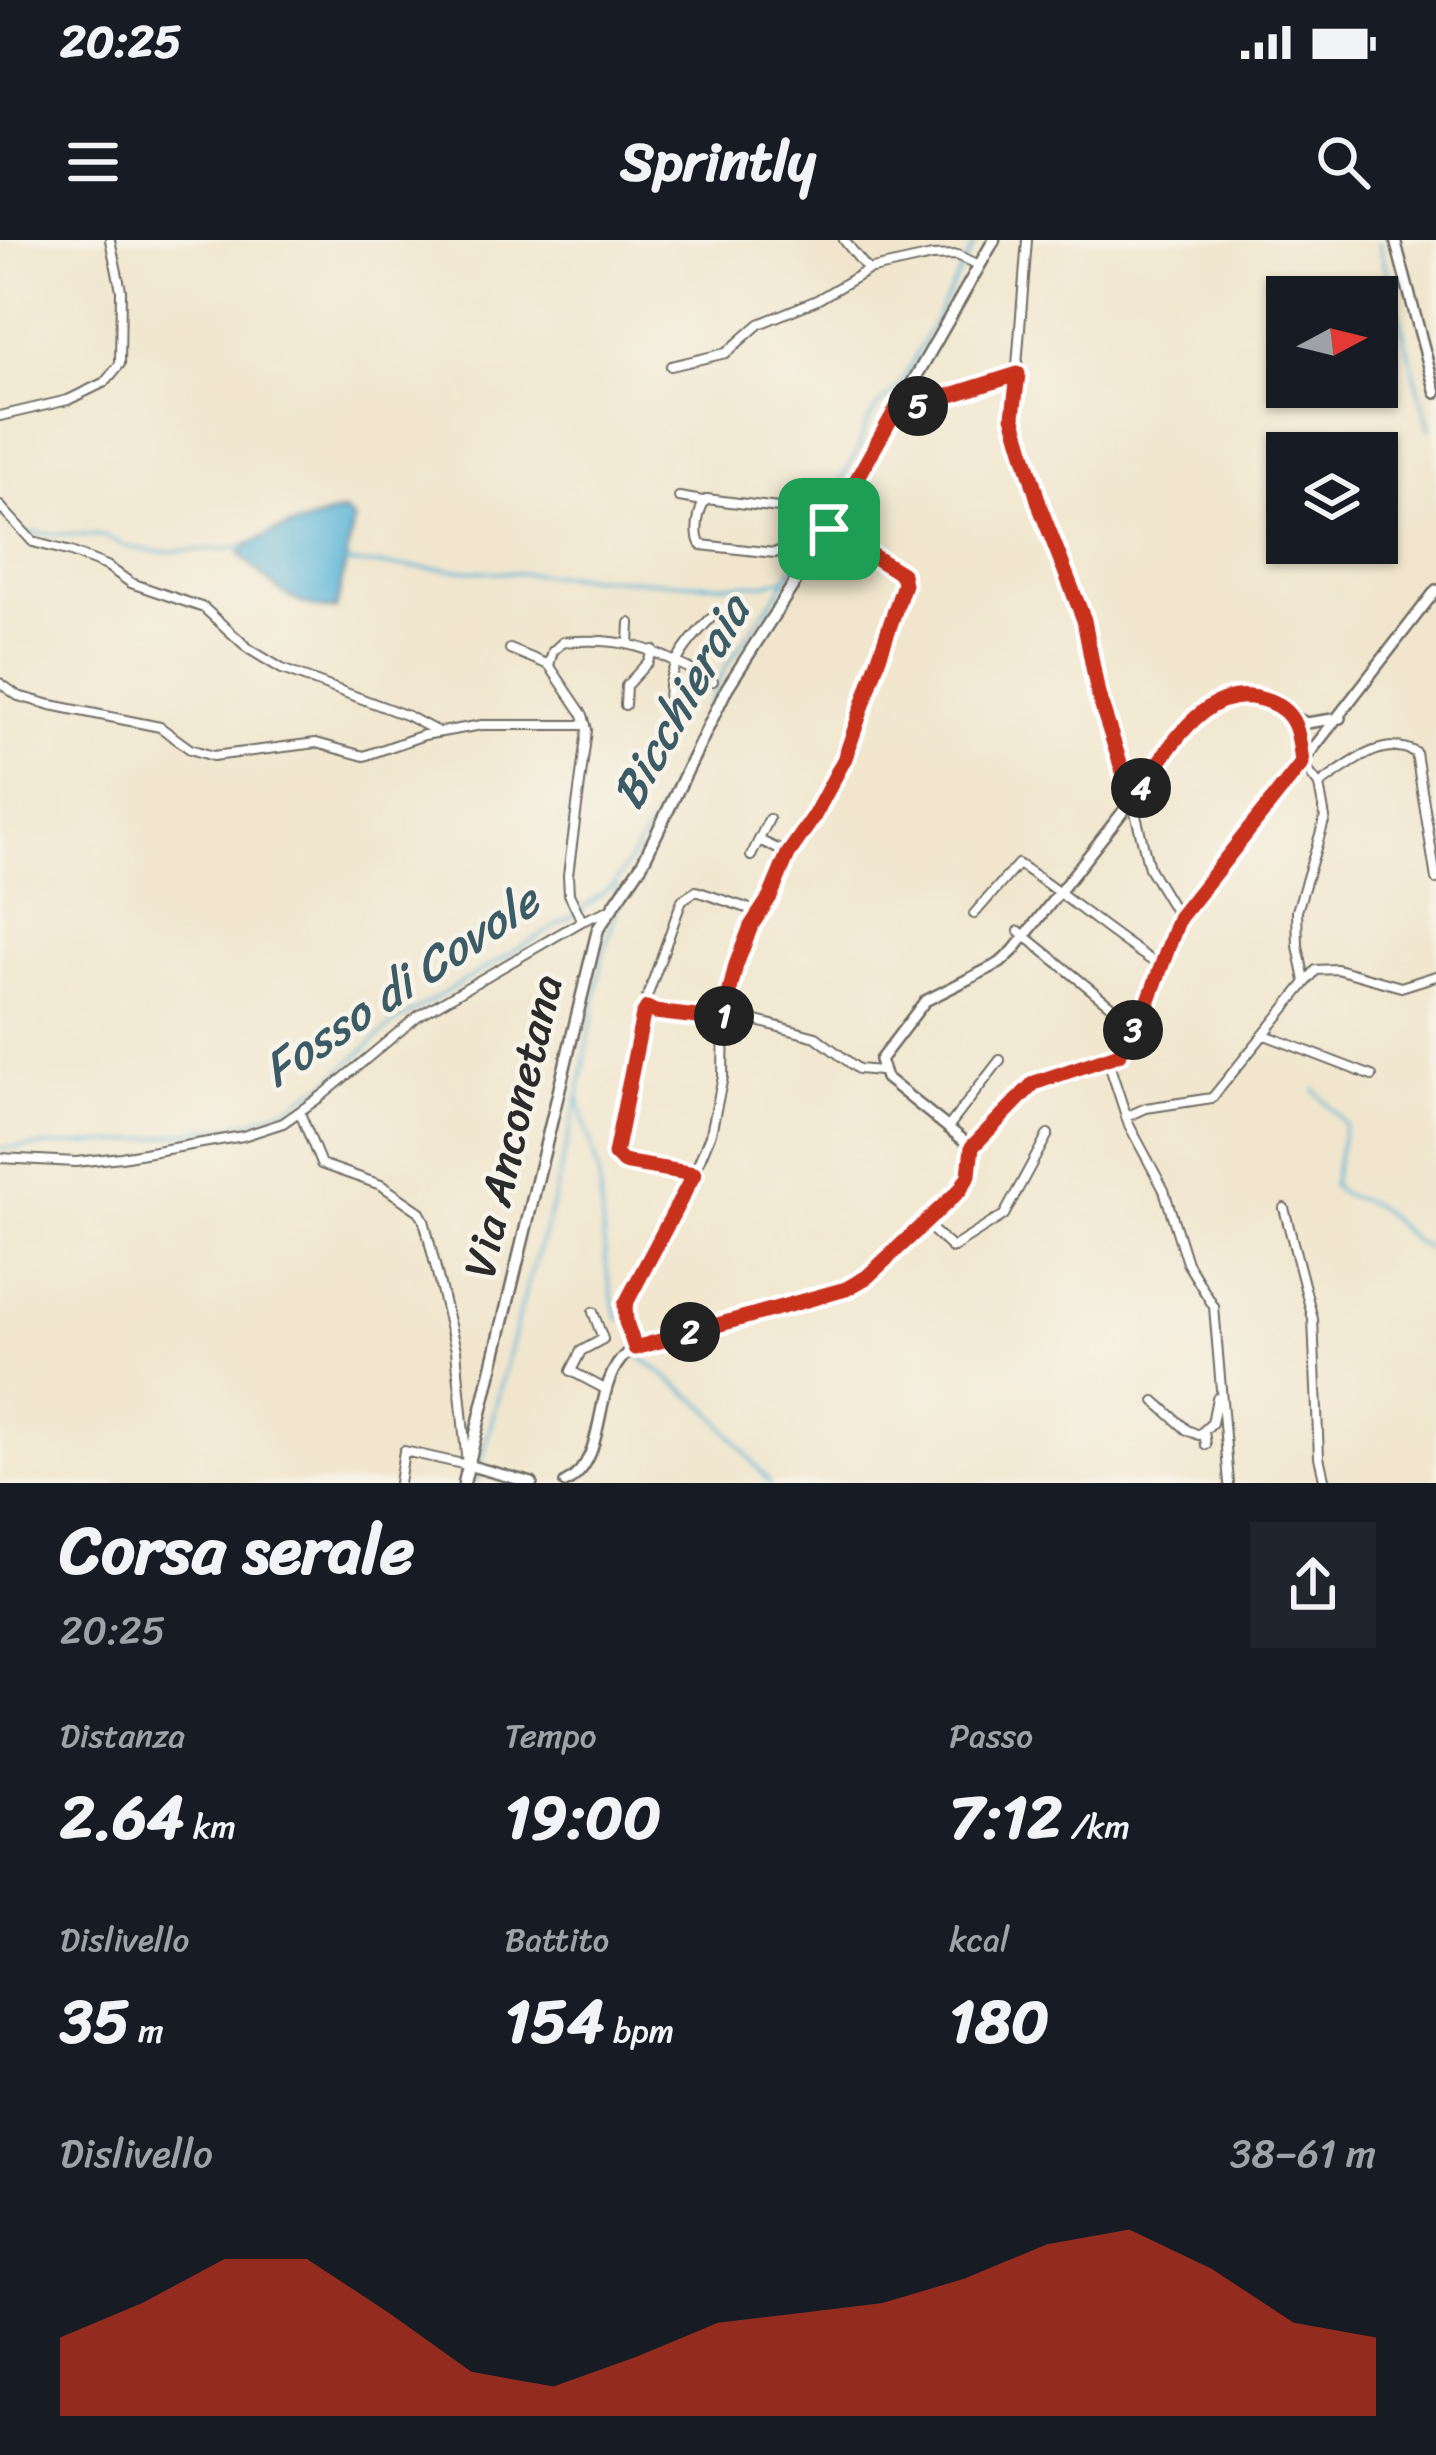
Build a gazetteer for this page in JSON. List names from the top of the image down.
{
  "streets": {
    "main road": ["Via Anconetana"]
  },
  "water": ["Bicchieraia", "Fosso di Covole"],
  "north": "right",
  "page": {
    "status": "20:25",
    "header": "Sprintly",
    "pins": [
      "5",
      "4",
      "1",
      "3",
      "2"
    ],
    "heading": ["Corsa serale", "20:25"],
    "stats": [
      ["Distanza", "2.64 km"],
      ["Tempo", "19:00"],
      ["Passo", "7:12 /km"],
      ["Dislivello", "35 m"],
      ["Battito", "154 bpm"],
      ["kcal", "180"]
    ],
    "chart": ["Dislivello", "38–61 m"]
  }
}
